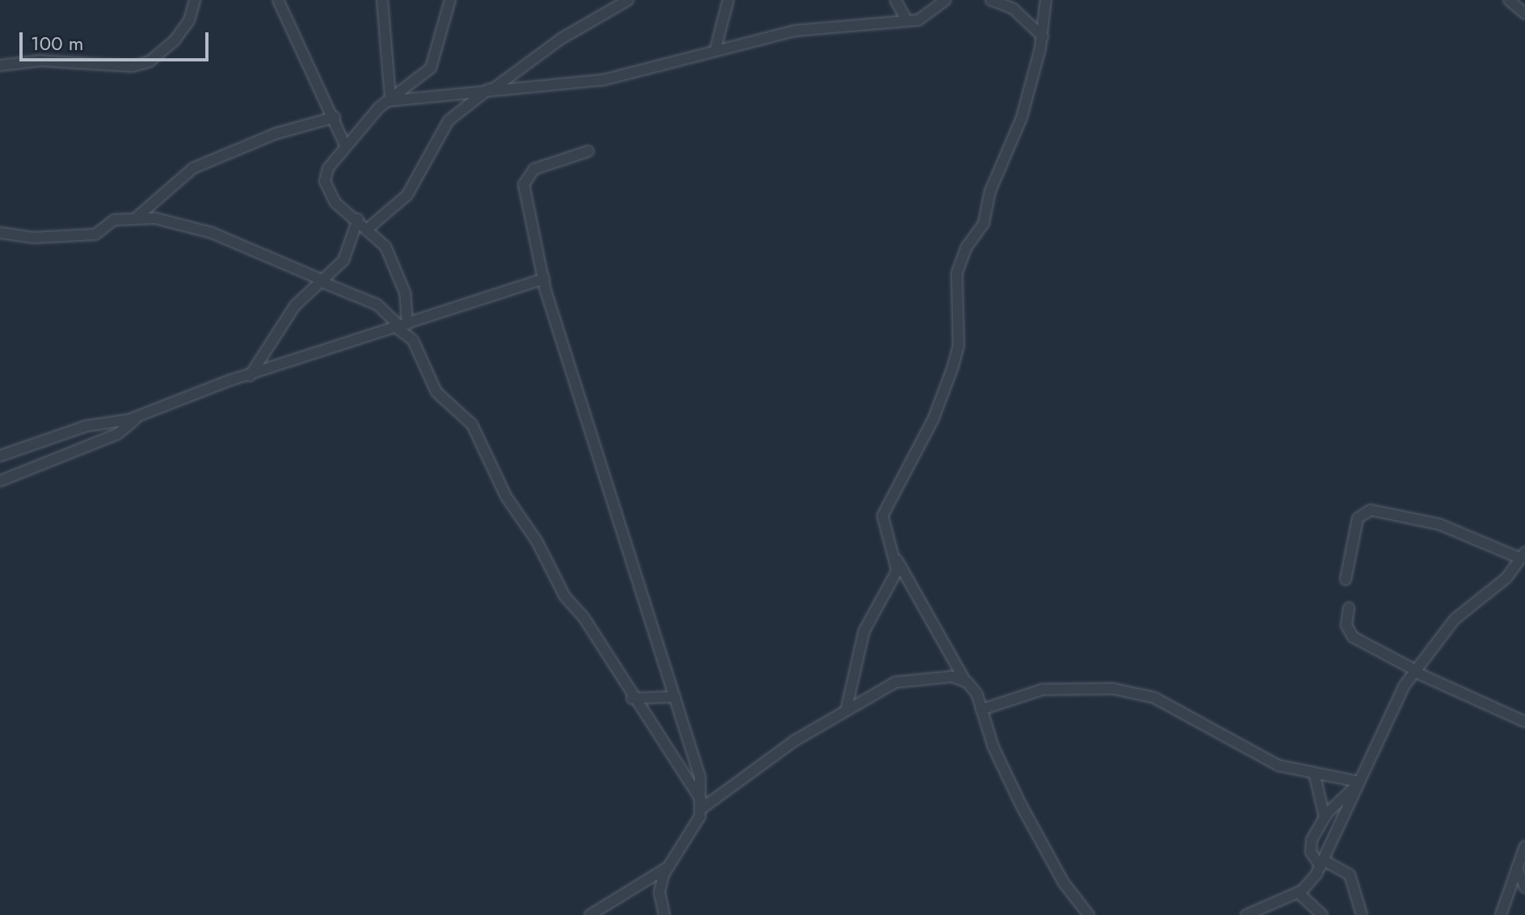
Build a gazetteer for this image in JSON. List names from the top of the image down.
{
  "scale_bar": "100 m"
}
